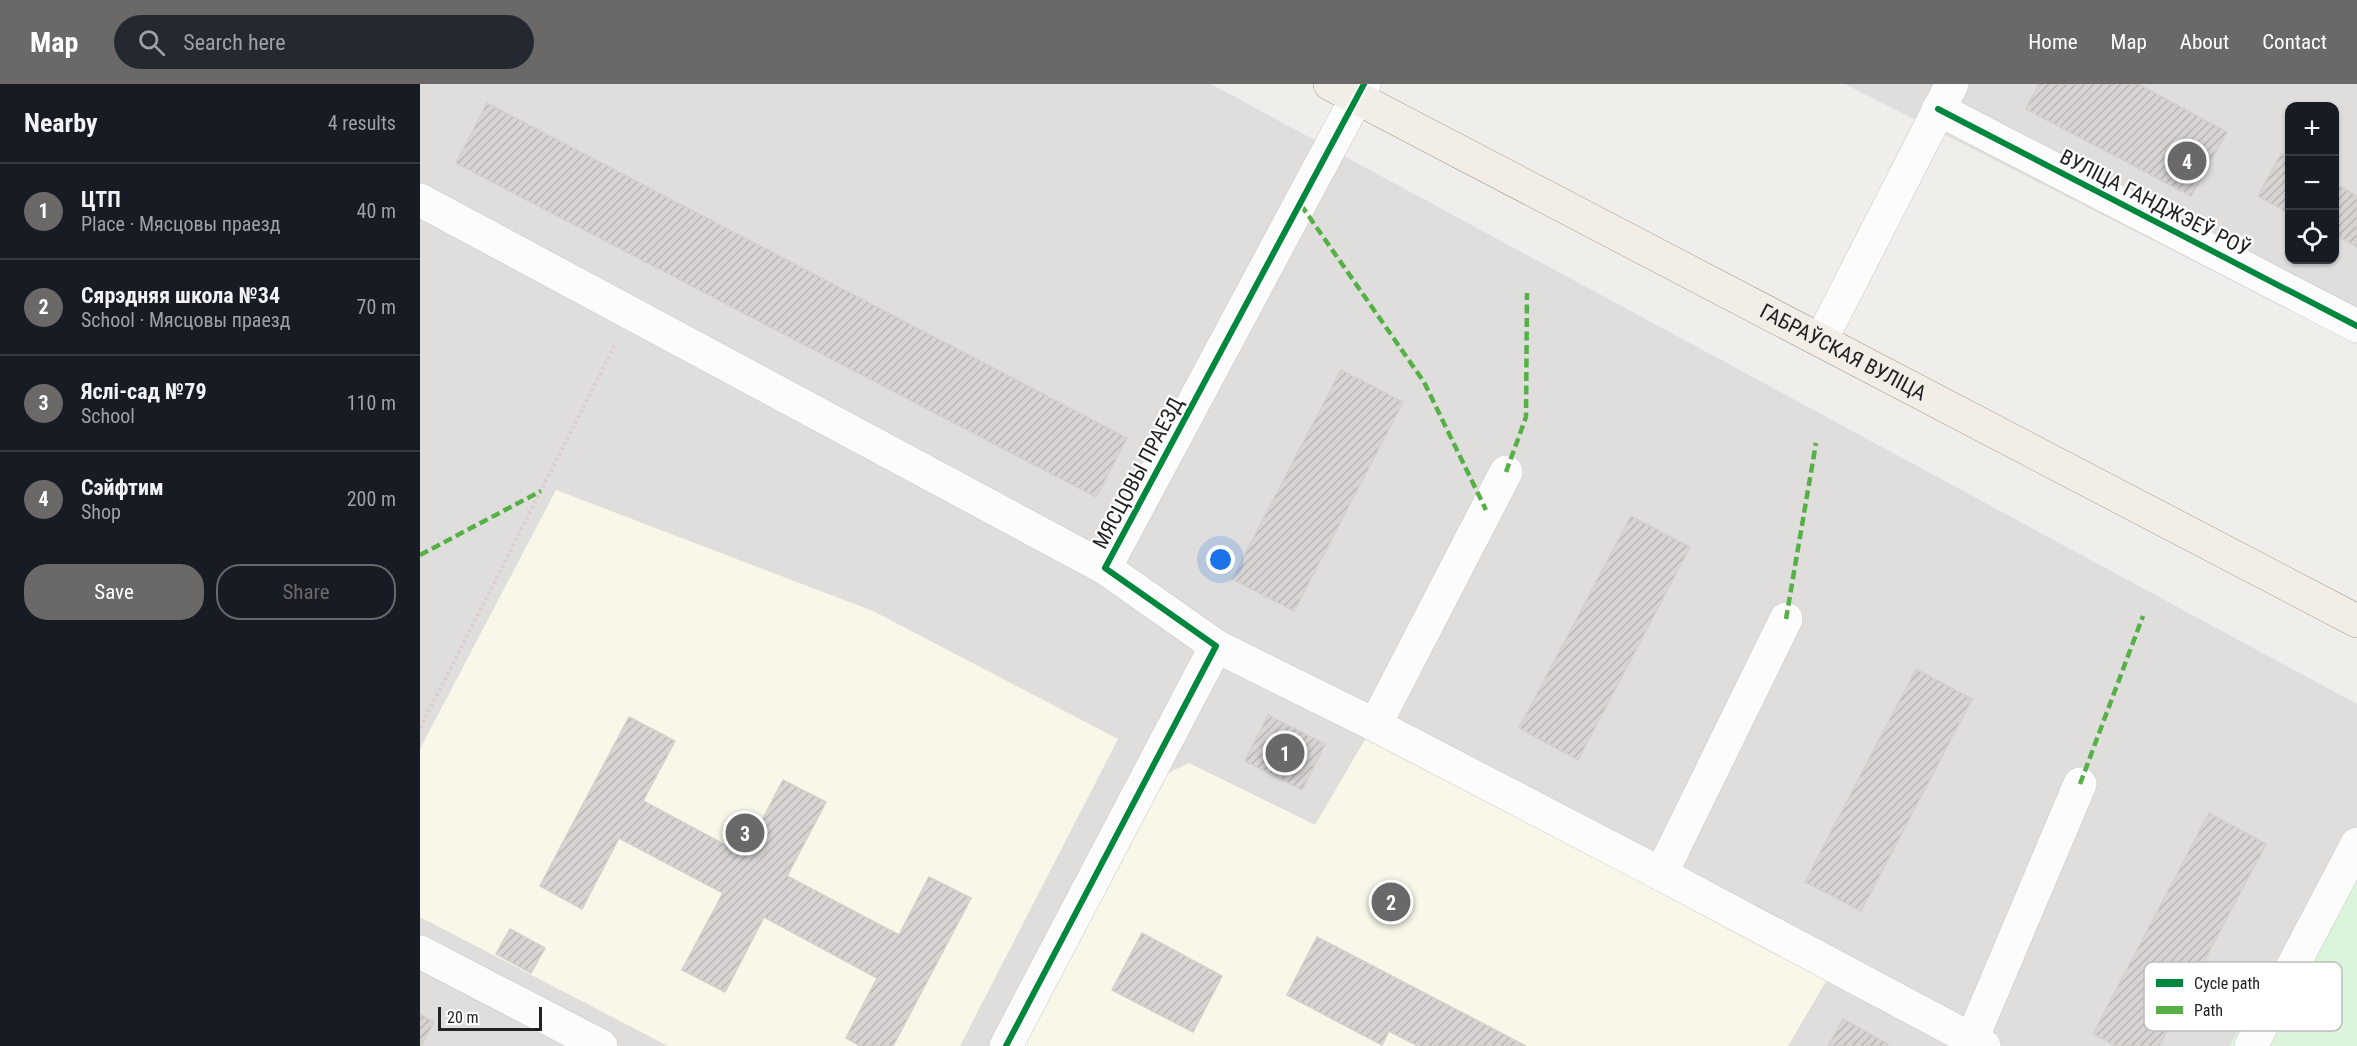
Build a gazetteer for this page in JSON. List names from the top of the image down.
{
  "streets": {
    "main road": ["ГАБРАЎСКАЯ ВУЛІЦА"],
    "street": ["ВУЛІЦА ГАНДЖЭЕЎ РОЎ", "МЯСЦОВЫ ПРАЕЗД"]
  },
  "crossings": [
    ["ГАБРАЎСКАЯ ВУЛІЦА", "МЯСЦОВЫ ПРАЕЗД"]
  ],
  "legend": ["Cycle path", "Path"],
  "scale_bar": "20 m",
  "page": {
    "header": "Map",
    "search": "Search here",
    "nav": [
      "Home",
      "Map",
      "About",
      "Contact"
    ],
    "heading": ["Nearby", "4 results"],
    "map_buttons": ["+", "−"],
    "pins": [
      "4",
      "1",
      "3",
      "2"
    ],
    "list": [
      {
        "mark": "1",
        "name": "ЦТП",
        "note": "Place · Мясцовы праезд",
        "value": "40 m"
      },
      {
        "mark": "2",
        "name": "Сярэдняя школа №34",
        "note": "School · Мясцовы праезд",
        "value": "70 m"
      },
      {
        "mark": "3",
        "name": "Яслі-сад №79",
        "note": "School",
        "value": "110 m"
      },
      {
        "mark": "4",
        "name": "Сэйфтим",
        "note": "Shop",
        "value": "200 m"
      }
    ],
    "buttons": ["Save", "Share"],
    "scale": "20 m"
  }
}
